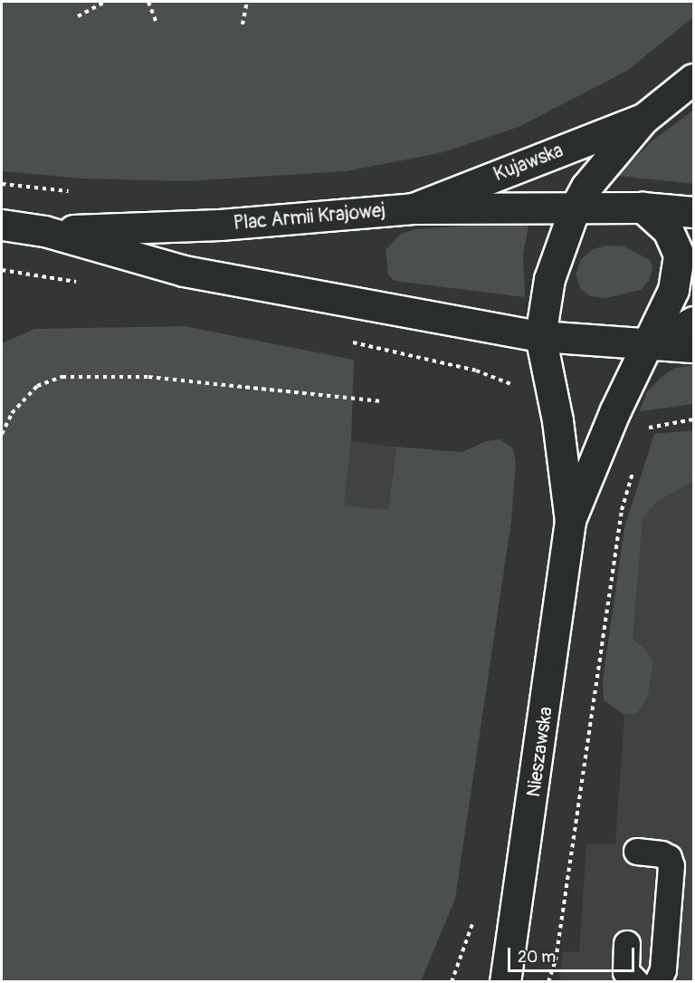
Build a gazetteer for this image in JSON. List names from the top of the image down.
{
  "streets": {
    "main road": ["Kujawska", "Plac Armii Krajowej", "Nieszawska"]
  },
  "crossings": [
    ["Kujawska", "Plac Armii Krajowej"],
    ["Kujawska", "Nieszawska"],
    ["Plac Armii Krajowej", "Nieszawska"]
  ],
  "scale_bar": "20 m"
}
